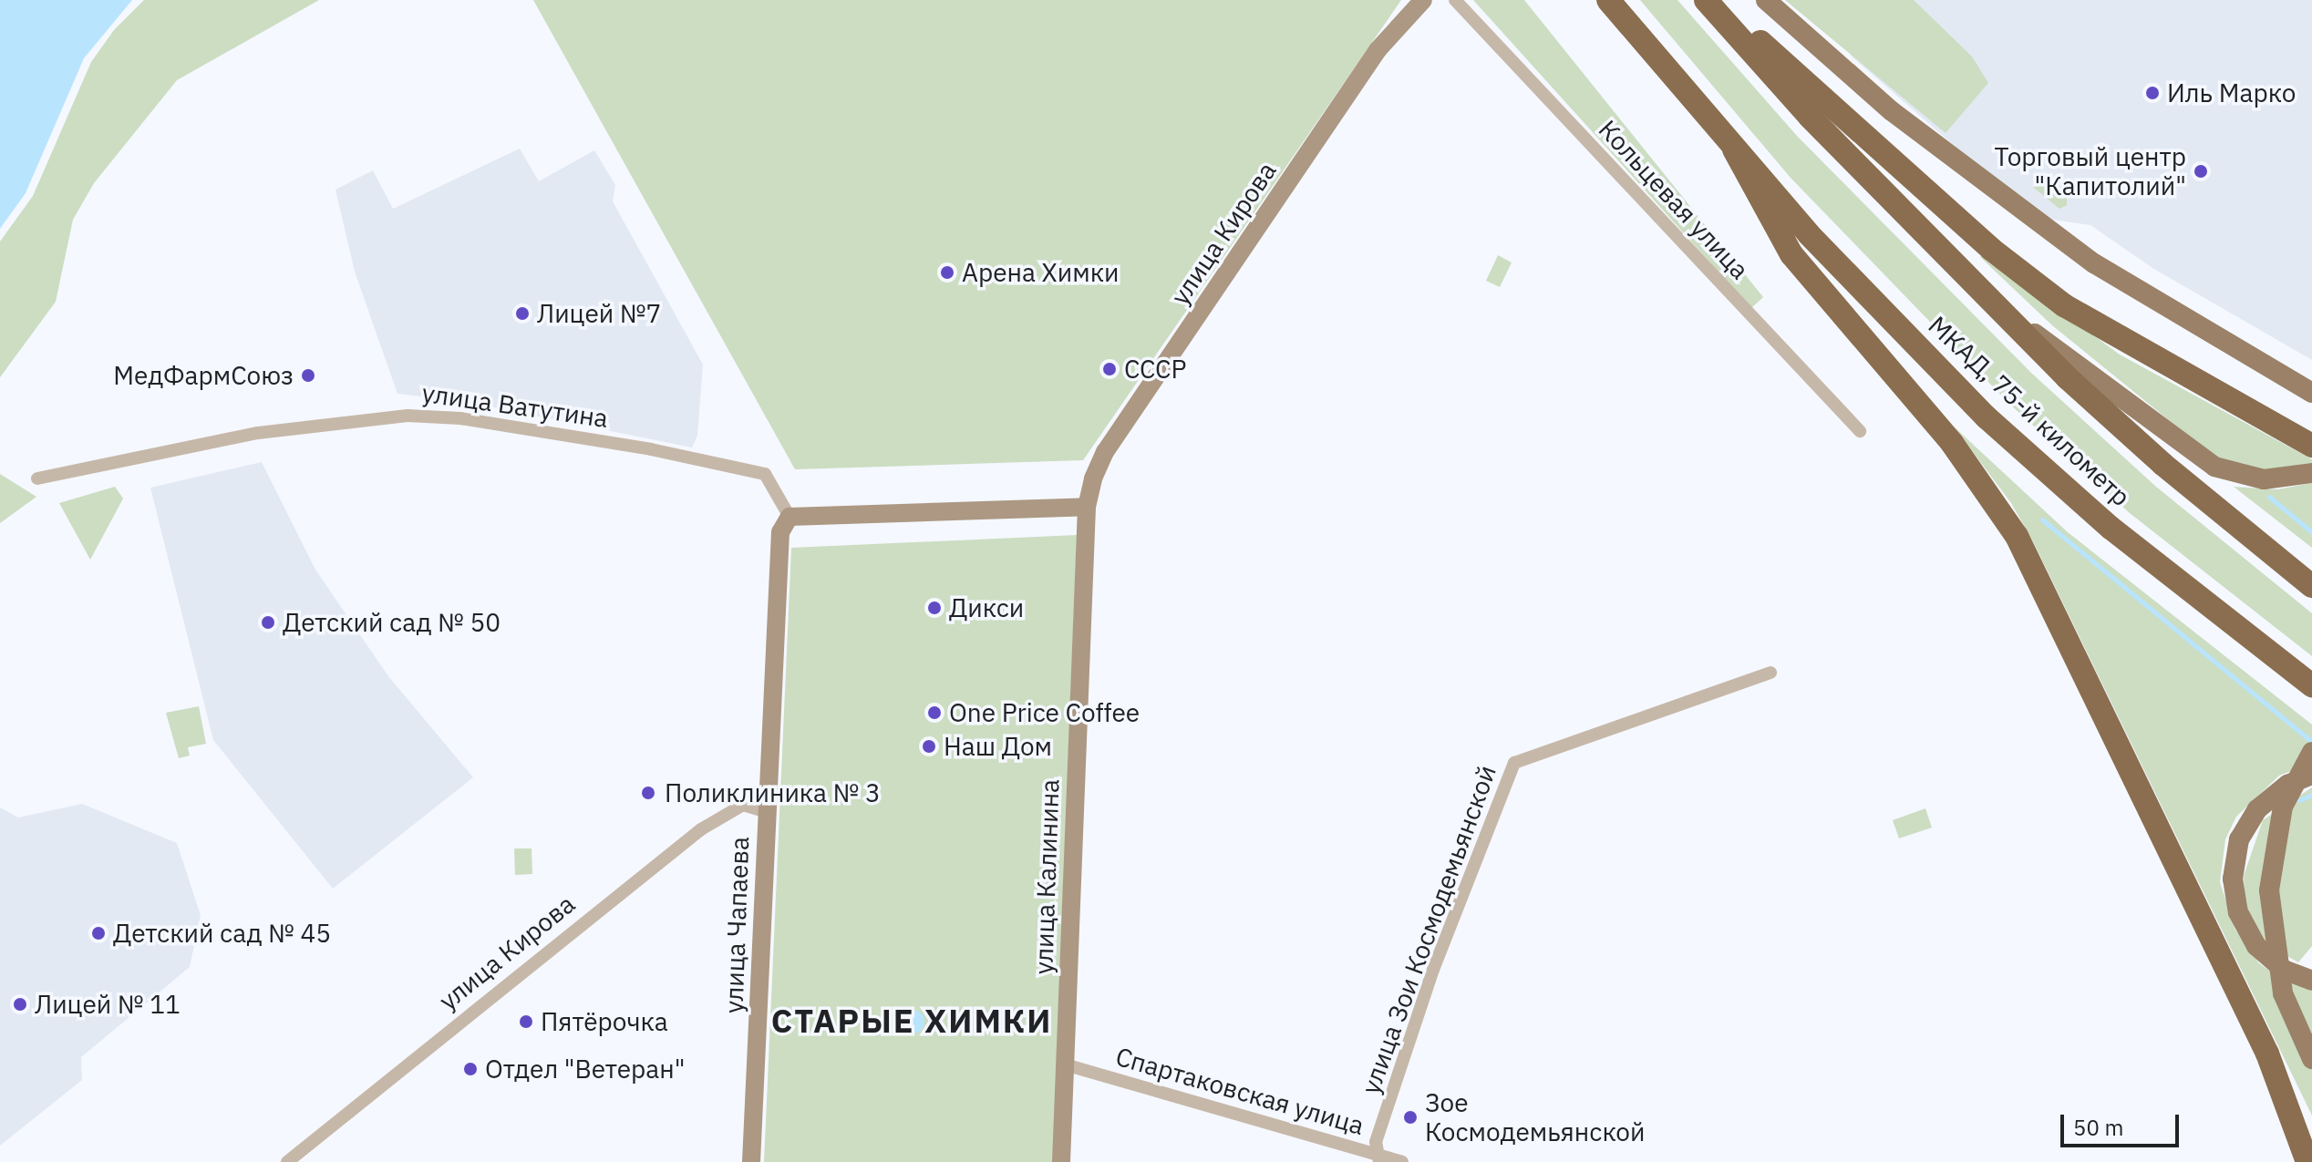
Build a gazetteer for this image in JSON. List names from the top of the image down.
{
  "streets": {
    "highway": ["МКАД, 75-й километр"],
    "street": [
      "Кольцевая улица",
      "улица Кирова",
      "улица Ватутина",
      "улица Калинина",
      "улица Чапаева",
      "улица Зои Космодемьянской",
      "Спартаковская улица"
    ]
  },
  "crossings": [
    ["улица Кирова", "улица Калинина"],
    ["улица Кирова", "улица Чапаева"],
    ["улица Ватутина", "улица Чапаева"],
    ["улица Калинина", "Спартаковская улица"],
    ["улица Зои Космодемьянской", "Спартаковская улица"]
  ],
  "districts": ["СТАРЫЕ ХИМКИ"],
  "places": [
    "Иль Марко",
    "Торговый центр \"Капитолий\"",
    "Арена Химки",
    "Лицей №7",
    "СССР",
    "МедФармСоюз",
    "Дикси",
    "Детский сад № 50",
    "One Price Coffee",
    "Наш Дом",
    "Поликлиника № 3",
    "Детский сад № 45",
    "Лицей № 11",
    "Пятёрочка",
    "Отдел \"Ветеран\"",
    "Зое Космодемьянской"
  ],
  "scale_bar": "50 m"
}
